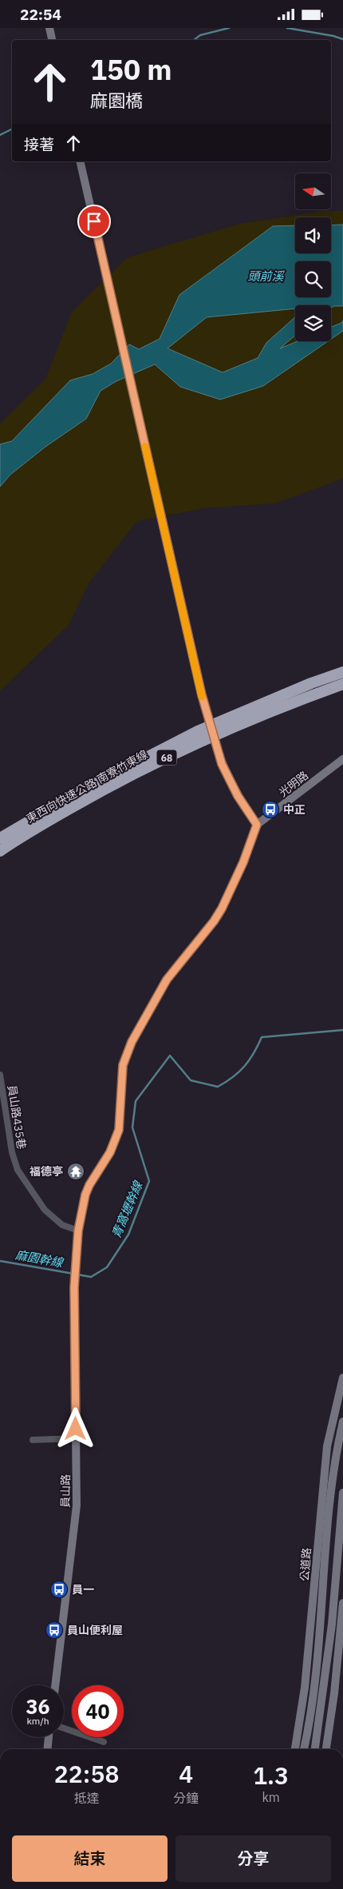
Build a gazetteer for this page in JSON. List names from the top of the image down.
{
  "streets": {
    "highway": ["68", "東西向快速公路 南寮竹東線"],
    "street": [
      "光明路",
      "員山路435巷",
      "員山路",
      "公道路"
    ]
  },
  "crossings": [
    ["員山路435巷", "員山路"]
  ],
  "water": ["頭前溪", "青窩壢幹線", "麻園幹線"],
  "places": {
    "bus stop": ["中正", "員一", "員山便利屋"],
    "temple": ["福德亭"]
  },
  "north": "left",
  "page": {
    "status": "22:54",
    "turn": ["150 m", "麻園橋"],
    "then": "接著",
    "speed": "36 km/h",
    "limit": "40",
    "eta": [
      "22:58",
      "抵達",
      "4",
      "分鐘",
      "1.3",
      "km"
    ],
    "buttons": ["結束", "分享"]
  }
}
